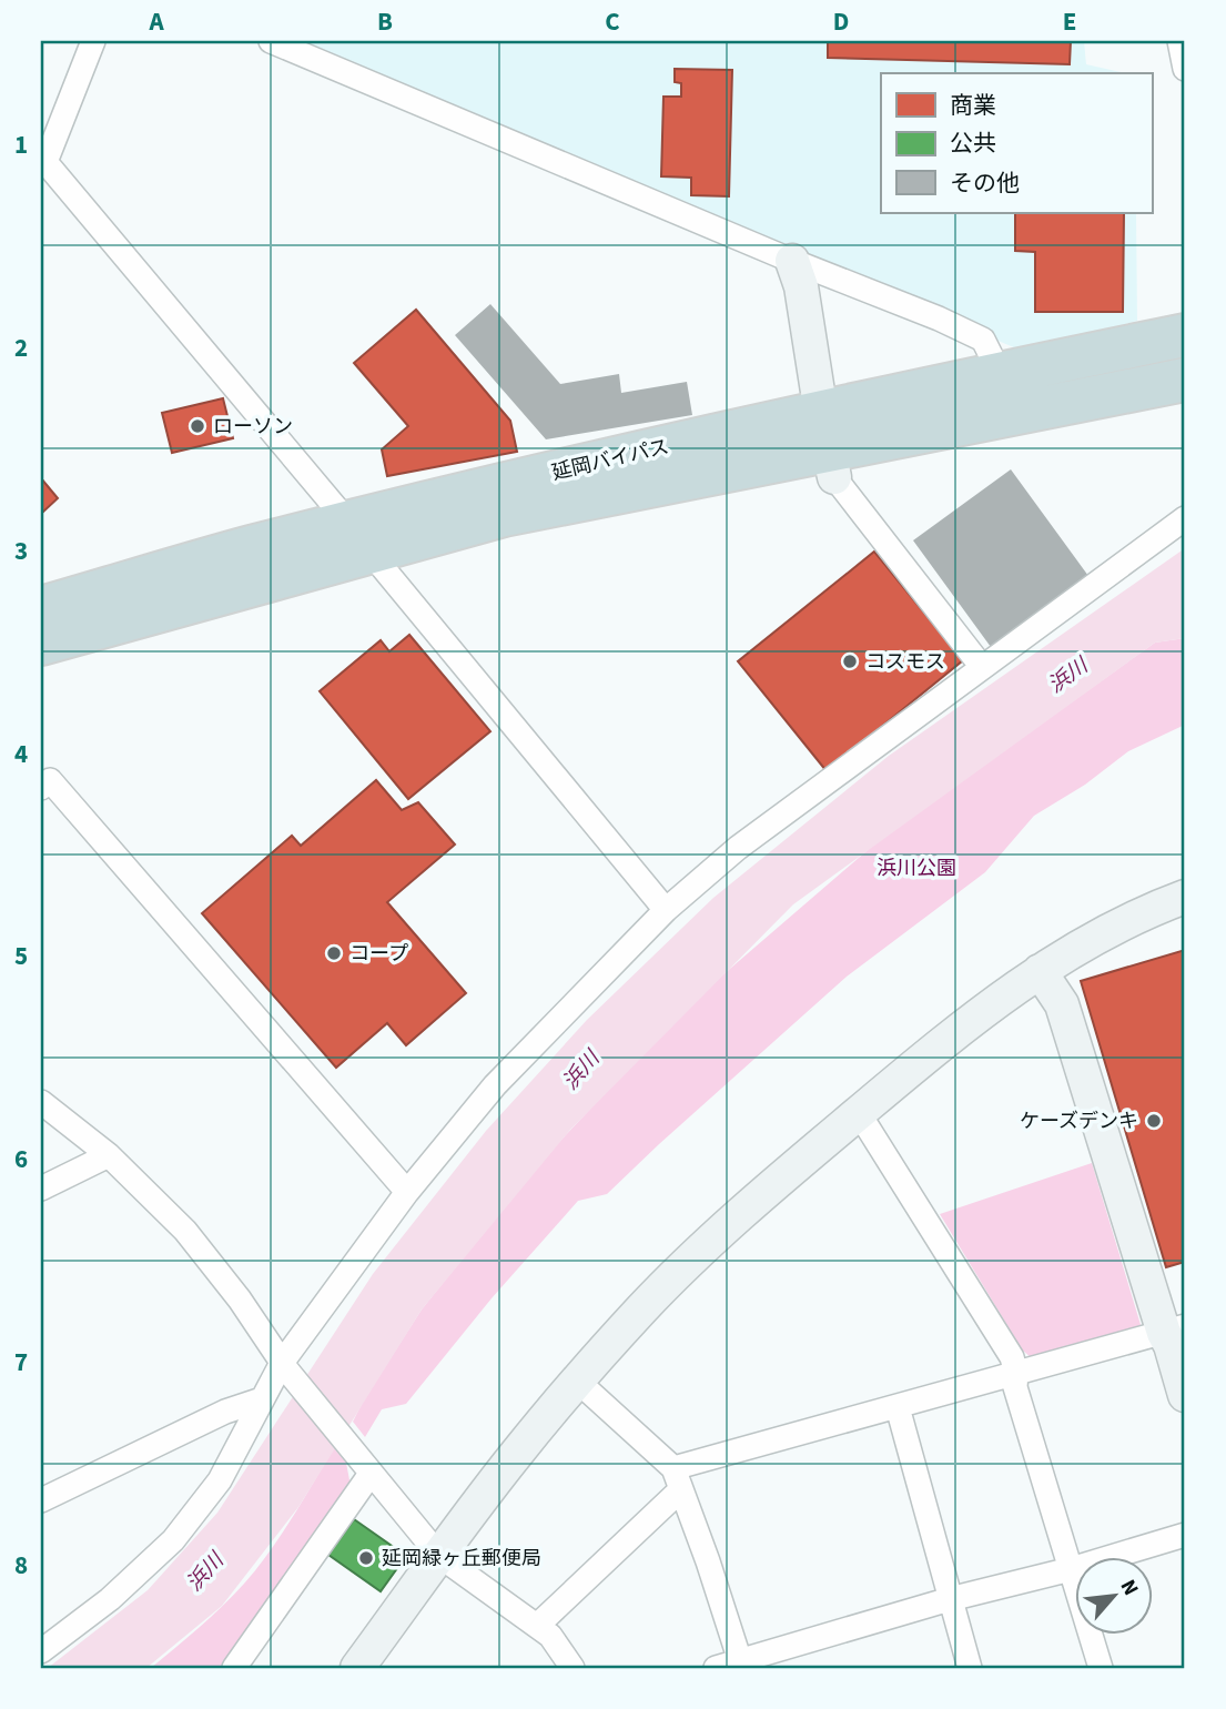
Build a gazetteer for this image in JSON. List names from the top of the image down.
{
  "streets": {
    "highway": ["延岡バイパス"]
  },
  "water": ["浜川"],
  "parks": ["浜川公園"],
  "places": [
    "ローソン",
    "コスモス",
    "コープ",
    "ケーズデンキ",
    "延岡緑ヶ丘郵便局"
  ],
  "legend": ["商業", "公共", "その他"],
  "north": "top right",
  "grid": {
    "columns": [
      "A",
      "B",
      "C",
      "D",
      "E"
    ],
    "rows": [
      "1",
      "2",
      "3",
      "4",
      "5",
      "6",
      "7",
      "8"
    ]
  }
}
